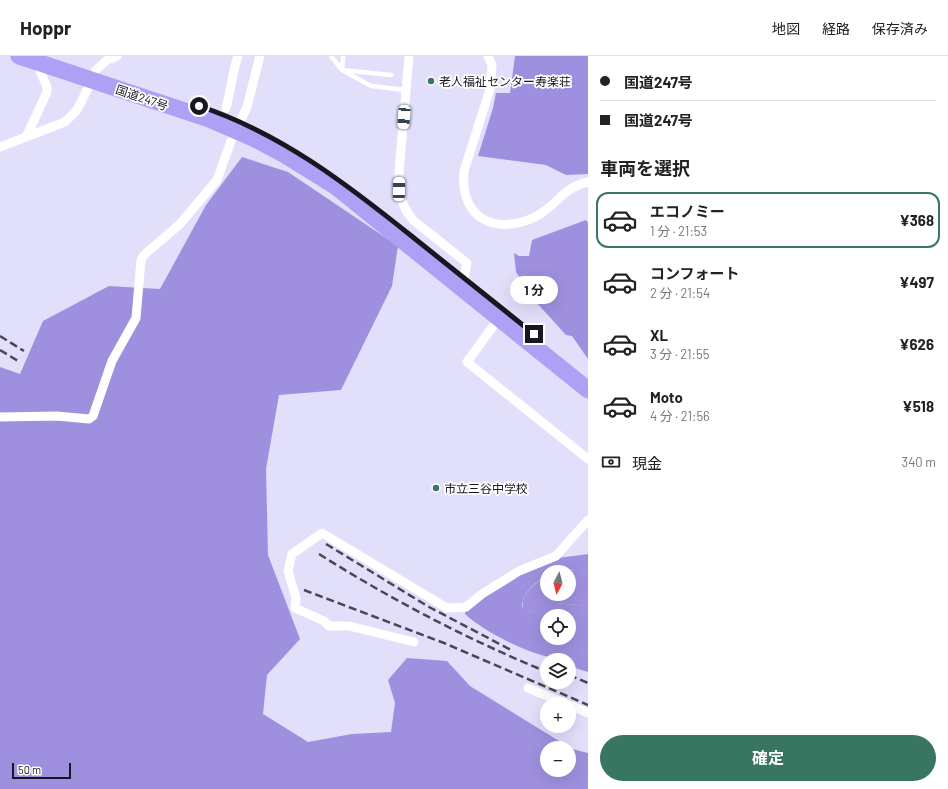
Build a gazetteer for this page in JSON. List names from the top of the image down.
{
  "streets": {
    "highway": ["国道247号"]
  },
  "places": ["老人福祉センター寿楽荘", "市立三谷中学校"],
  "scale_bar": "50 m",
  "north": "bottom",
  "page": {
    "header": "Hoppr",
    "nav": ["地図", "経路", "保存済み"],
    "banner": ["国道247号", "国道247号"],
    "heading": "車両を選択",
    "list": [
      {
        "name": "エコノミー",
        "note": "1 分 · 21:53",
        "value": "¥368"
      },
      {
        "name": "コンフォート",
        "note": "2 分 · 21:54",
        "value": "¥497"
      },
      {
        "name": "XL",
        "note": "3 分 · 21:55",
        "value": "¥626"
      },
      {
        "name": "Moto",
        "note": "4 分 · 21:56",
        "value": "¥518"
      }
    ],
    "bubble": "1 分",
    "pay": ["現金", "340 m"],
    "map_buttons": ["+", "−"],
    "buttons": "確定",
    "scale": "50 m"
  }
}
